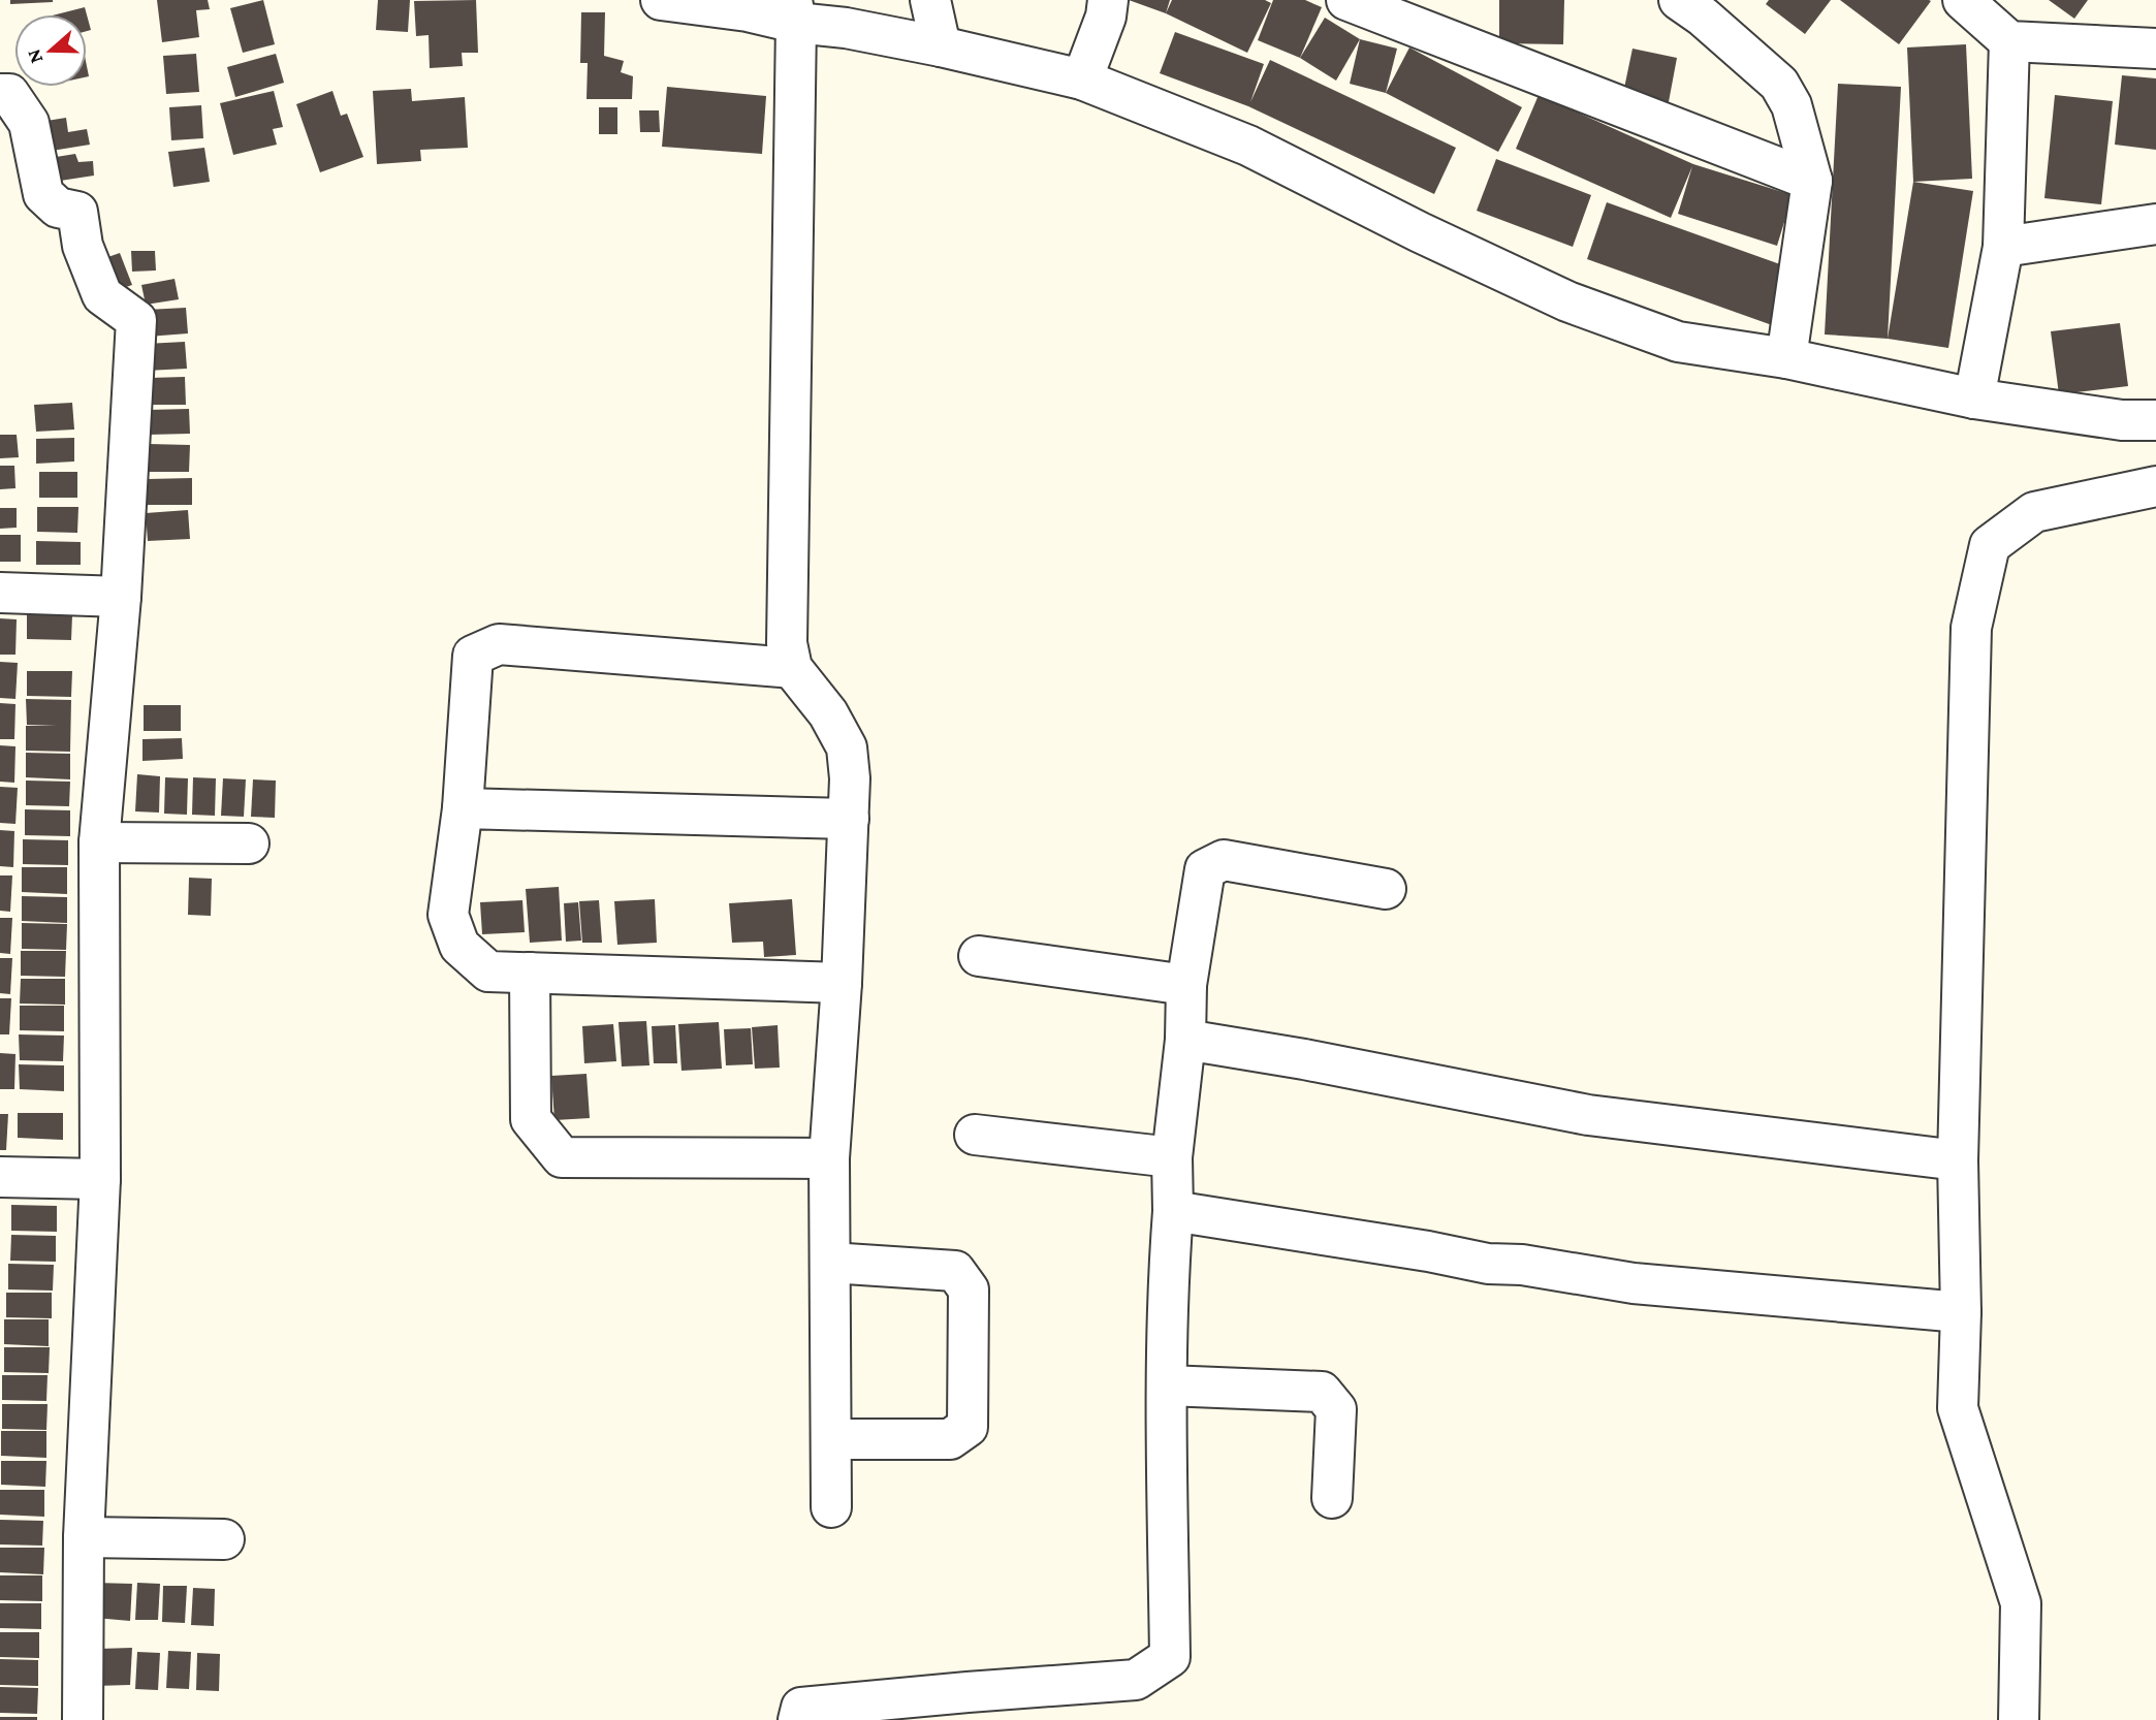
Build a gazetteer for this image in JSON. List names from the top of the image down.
{
  "north": "left"
}
